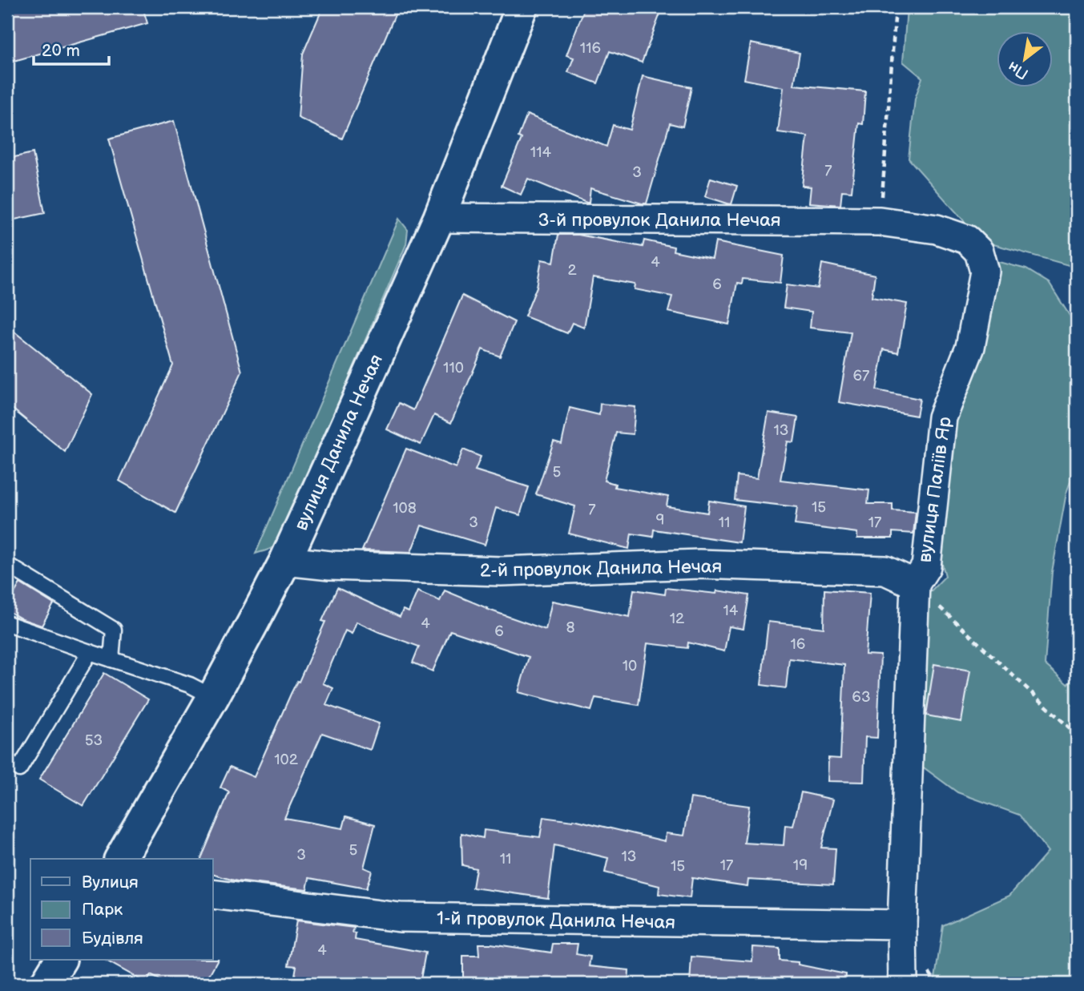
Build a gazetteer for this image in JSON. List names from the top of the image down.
{
  "streets": {
    "main road": ["вулиця Данила Нечая"],
    "street": [
      "3-й провулок Данила Нечая",
      "вулиця Паліїв Яр",
      "2-й провулок Данила Нечая",
      "1-й провулок Данила Нечая"
    ]
  },
  "crossings": [
    ["3-й провулок Данила Нечая", "вулиця Данила Нечая"],
    ["3-й провулок Данила Нечая", "вулиця Паліїв Яр"],
    ["вулиця Данила Нечая", "2-й провулок Данила Нечая"],
    ["вулиця Паліїв Яр", "2-й провулок Данила Нечая"],
    ["вулиця Паліїв Яр", "1-й провулок Данила Нечая"]
  ],
  "house_numbers": [
    "116",
    "114",
    "7",
    "3",
    "4",
    "2",
    "6",
    "110",
    "67",
    "13",
    "5",
    "15",
    "108",
    "7",
    "9",
    "3",
    "11",
    "17",
    "14",
    "12",
    "4",
    "8",
    "6",
    "16",
    "10",
    "63",
    "53",
    "102",
    "5",
    "3",
    "13",
    "11",
    "17",
    "19",
    "15",
    "4"
  ],
  "legend": ["Вулиця", "Парк", "Будівля"],
  "scale_bar": "20 m",
  "north": "bottom left"
}
